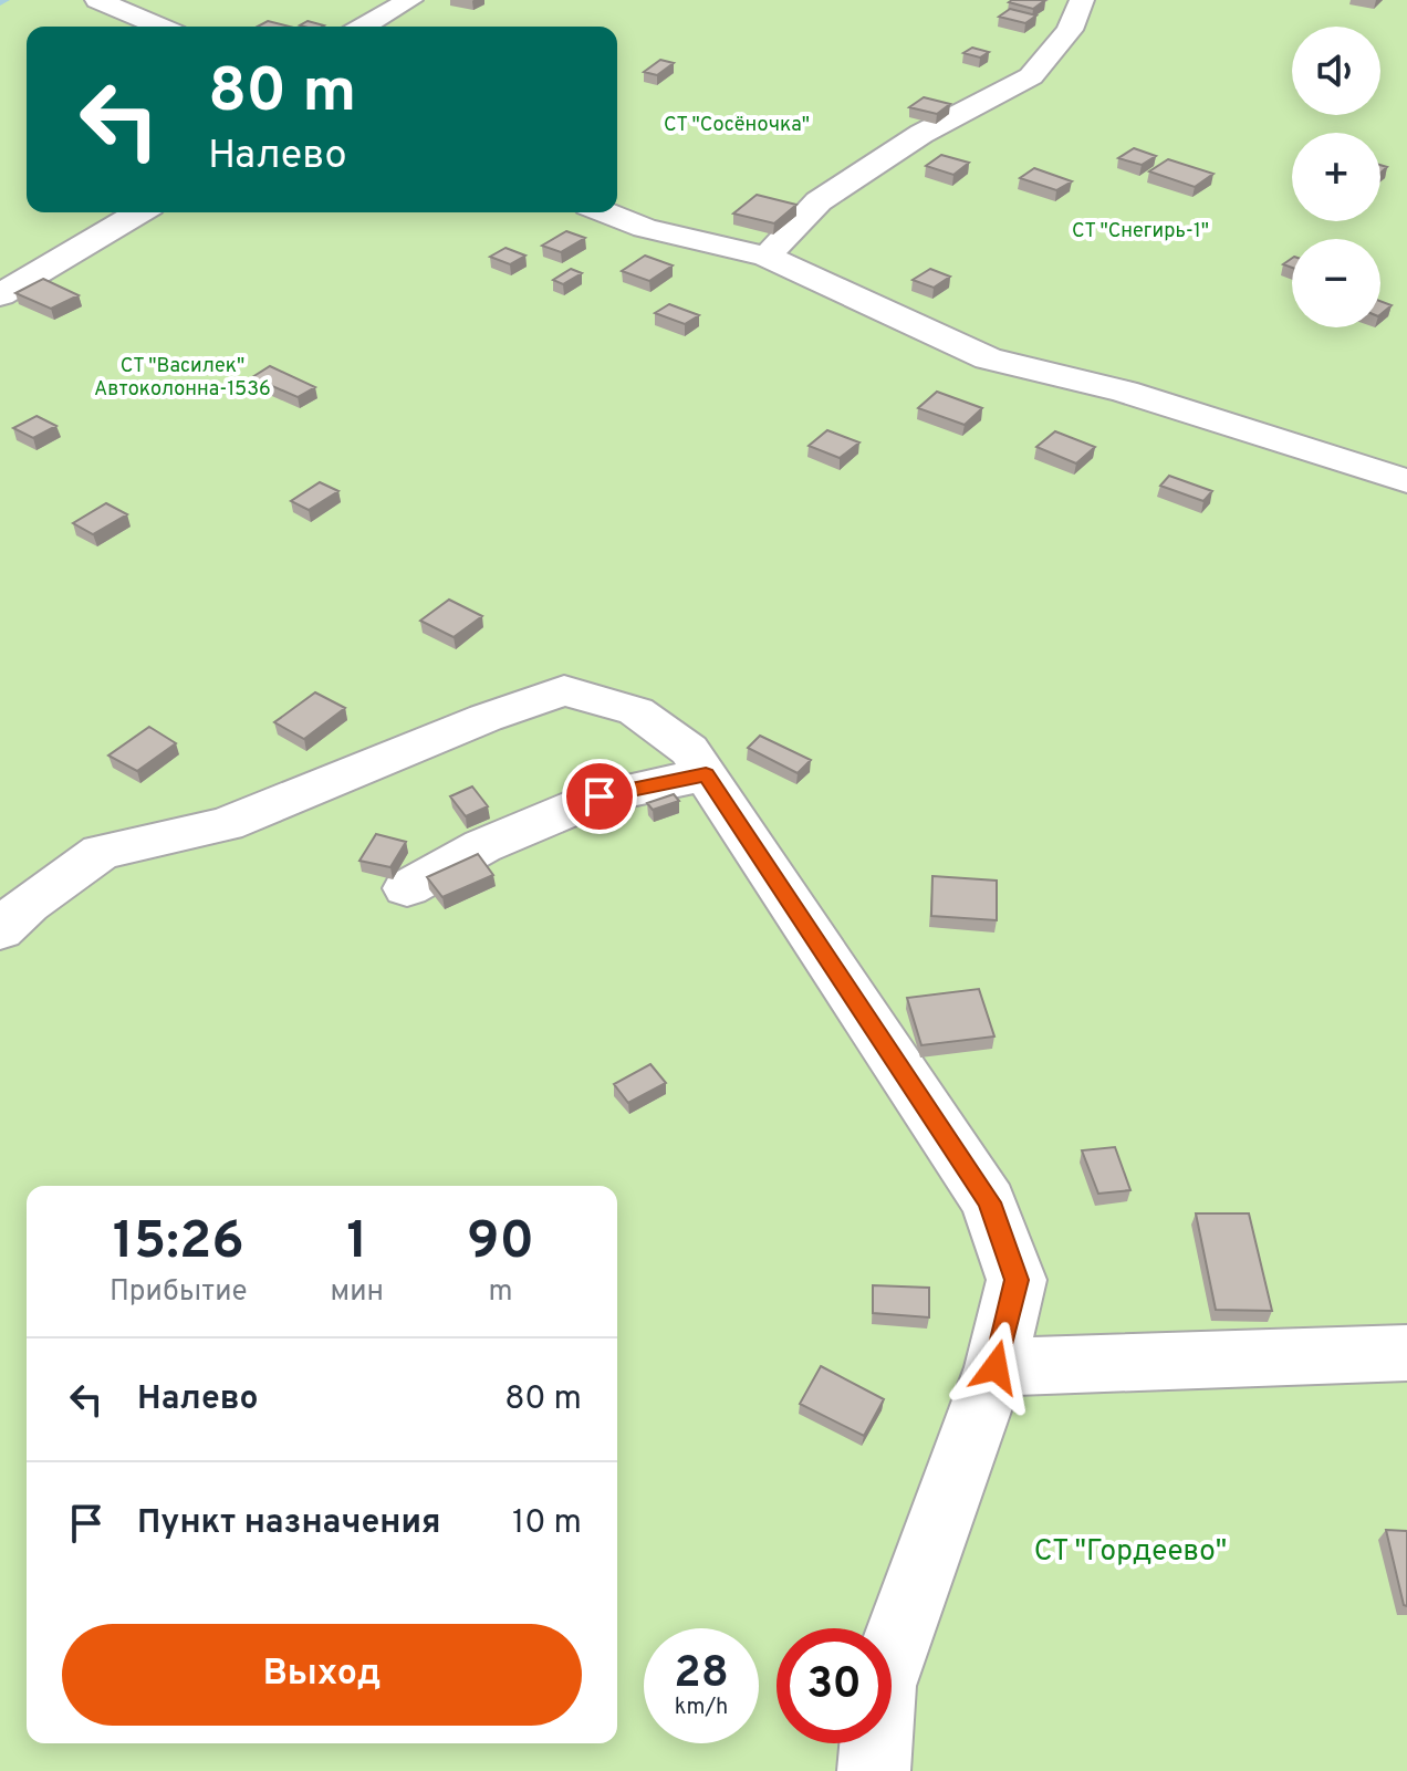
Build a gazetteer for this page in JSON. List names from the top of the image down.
{
  "parks": [
    "СТ \"Сосёночка\"",
    "СТ \"Снегирь-1\"",
    "СТ \"Василек\" Автоколонна-1536",
    "СТ \"Гордеево\""
  ],
  "page": {
    "map_buttons": ["+", "−"],
    "turn": ["80 m", "Налево"],
    "eta": [
      "15:26",
      "Прибытие",
      "1",
      "мин",
      "90",
      "m"
    ],
    "list": [
      {
        "name": "Налево",
        "value": "80 m"
      },
      {
        "name": "Пункт назначения",
        "value": "10 m"
      }
    ],
    "buttons": "Выход",
    "speed": "28 km/h",
    "limit": "30"
  }
}
